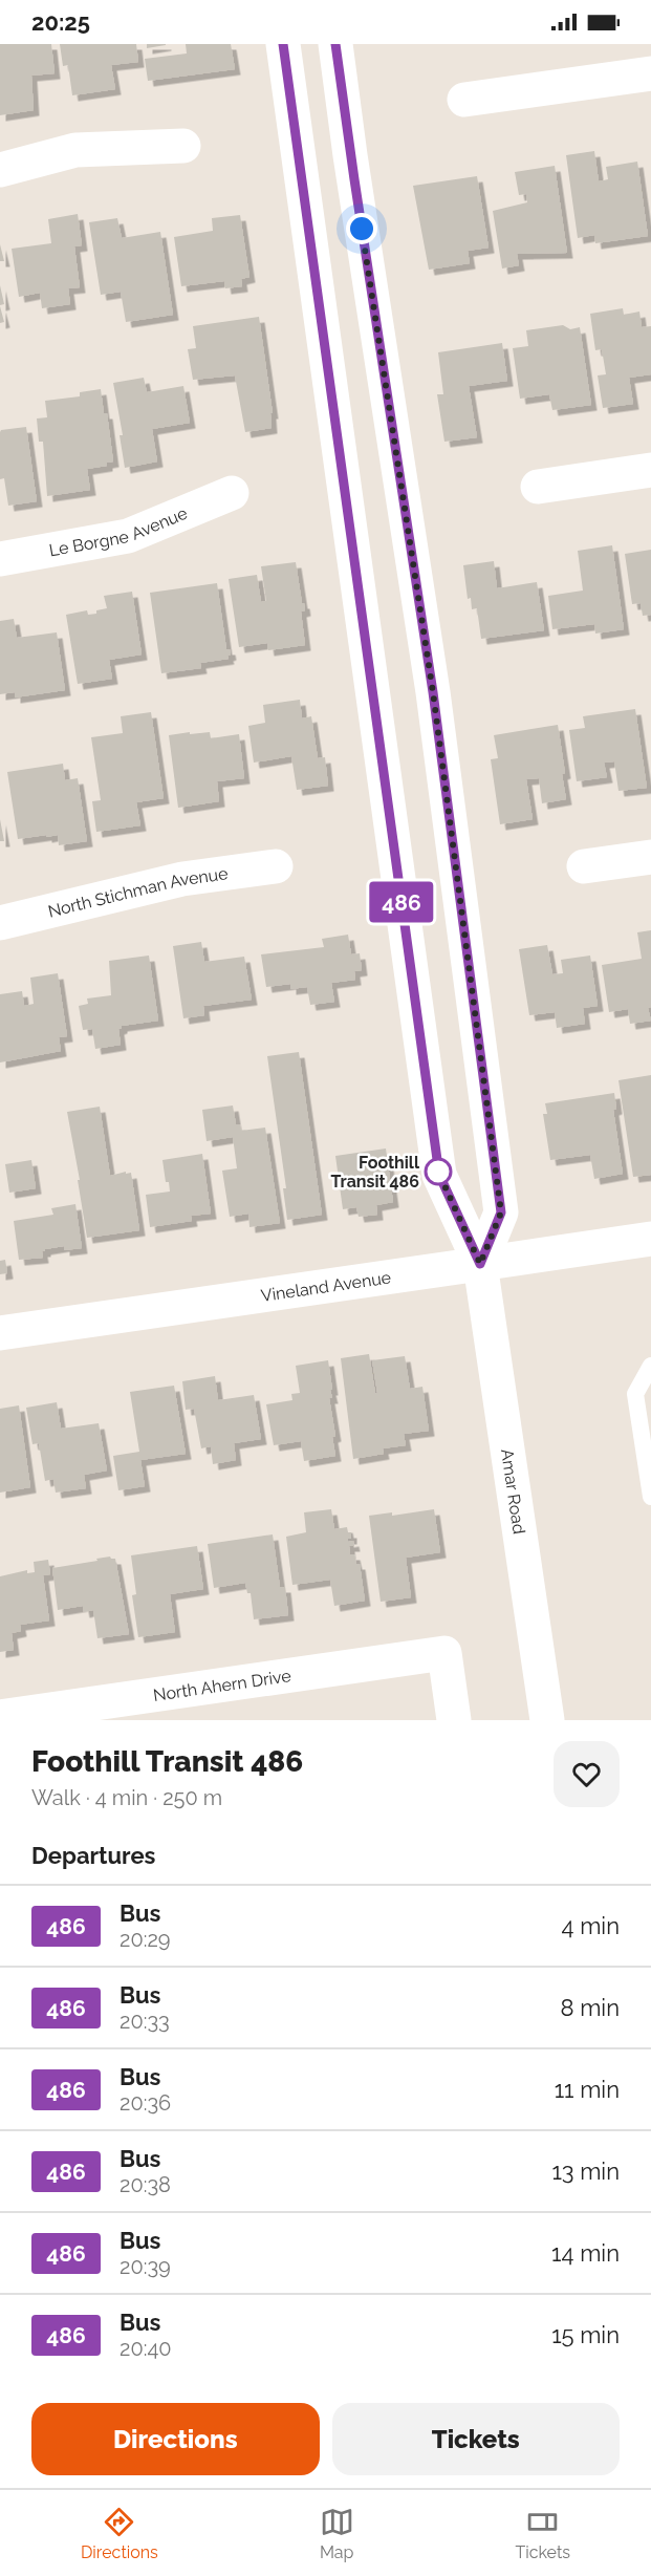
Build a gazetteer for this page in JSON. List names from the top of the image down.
{
  "streets": {
    "main road": [
      "Le Borgne Avenue",
      "North Stichman Avenue",
      "Vineland Avenue",
      "Amar Road",
      "North Ahern Drive"
    ]
  },
  "crossings": [
    ["Vineland Avenue", "Amar Road"]
  ],
  "places": ["Foothill Transit 486"],
  "lines": ["bus line 486"],
  "page": {
    "status": "20:25",
    "on_map": "486",
    "heading": [
      ["Foothill Transit 486", "Walk · 4 min · 250 m"],
      "Departures"
    ],
    "list": [
      {
        "mark": "486",
        "name": "Bus",
        "note": "20:29",
        "value": "4 min"
      },
      {
        "mark": "486",
        "name": "Bus",
        "note": "20:33",
        "value": "8 min"
      },
      {
        "mark": "486",
        "name": "Bus",
        "note": "20:36",
        "value": "11 min"
      },
      {
        "mark": "486",
        "name": "Bus",
        "note": "20:38",
        "value": "13 min"
      },
      {
        "mark": "486",
        "name": "Bus",
        "note": "20:39",
        "value": "14 min"
      },
      {
        "mark": "486",
        "name": "Bus",
        "note": "20:40",
        "value": "15 min"
      }
    ],
    "buttons": ["Directions", "Tickets"],
    "tabs": ["Directions", "Map", "Tickets"]
  }
}
